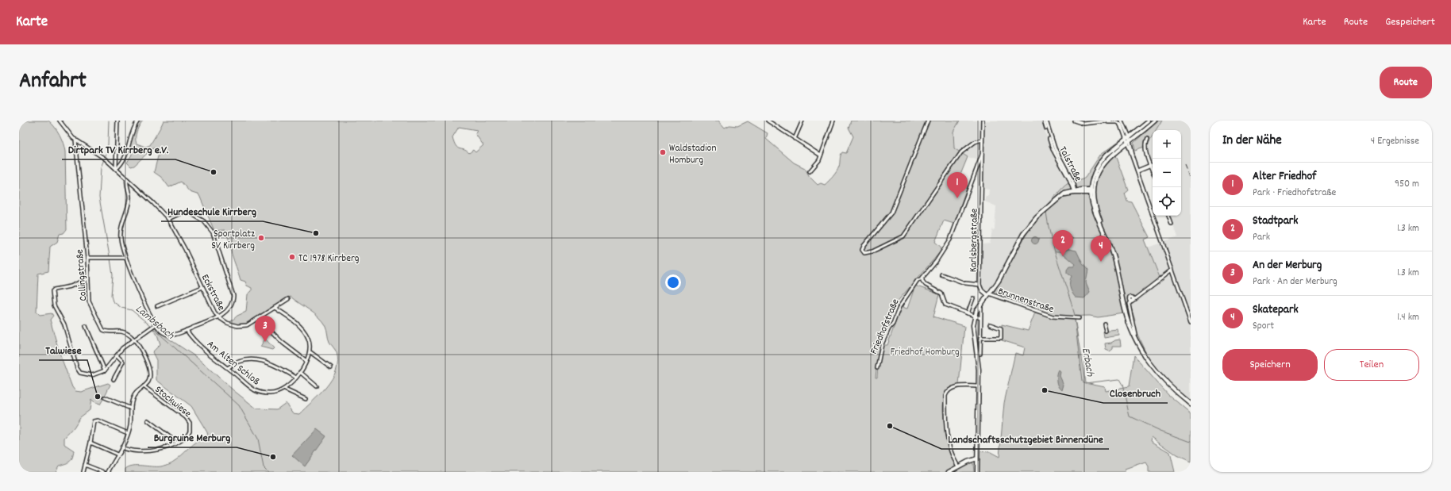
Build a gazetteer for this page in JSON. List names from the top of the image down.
{
  "streets": {
    "street": [
      "Talstraße",
      "Karlsbergstraße",
      "Collingstraße",
      "Eckstraße",
      "Brunnenstraße",
      "Friedhofstraße",
      "Am Alten Schloß",
      "Stockwiese"
    ]
  },
  "crossings": [
    ["Karlsbergstraße", "Brunnenstraße"],
    ["Karlsbergstraße", "Friedhofstraße"],
    ["Collingstraße", "Eckstraße"],
    ["Collingstraße", "Stockwiese"]
  ],
  "water": ["Lambsbach", "Erbach"],
  "parks": ["Friedhof Homburg"],
  "places": [
    "Waldstadion Homburg",
    "Dirtpark TV Kirrberg e.V.",
    "Hundeschule Kirrberg",
    "Sportplatz SV Kirrberg",
    "TC 1978 Kirrberg",
    "Closenbruch",
    "Talwiese",
    "Landschaftsschutzgebiet Binnendüne",
    "Burgruine Merburg"
  ],
  "page": {
    "header": "Karte",
    "nav": ["Karte", "Route", "Gespeichert"],
    "title": "Anfahrt",
    "buttons": [
      "Route",
      ["Speichern", "Teilen"]
    ],
    "heading": ["In der Nähe", "4 Ergebnisse"],
    "map_buttons": ["+", "−"],
    "list": [
      {
        "mark": "1",
        "name": "Alter Friedhof",
        "note": "Park · Friedhofstraße",
        "value": "950 m"
      },
      {
        "mark": "2",
        "name": "Stadtpark",
        "note": "Park",
        "value": "1.3 km"
      },
      {
        "mark": "3",
        "name": "An der Merburg",
        "note": "Park · An der Merburg",
        "value": "1.3 km"
      },
      {
        "mark": "4",
        "name": "Skatepark",
        "note": "Sport",
        "value": "1.4 km"
      }
    ],
    "pins": [
      "1",
      "2",
      "4",
      "3"
    ]
  }
}
